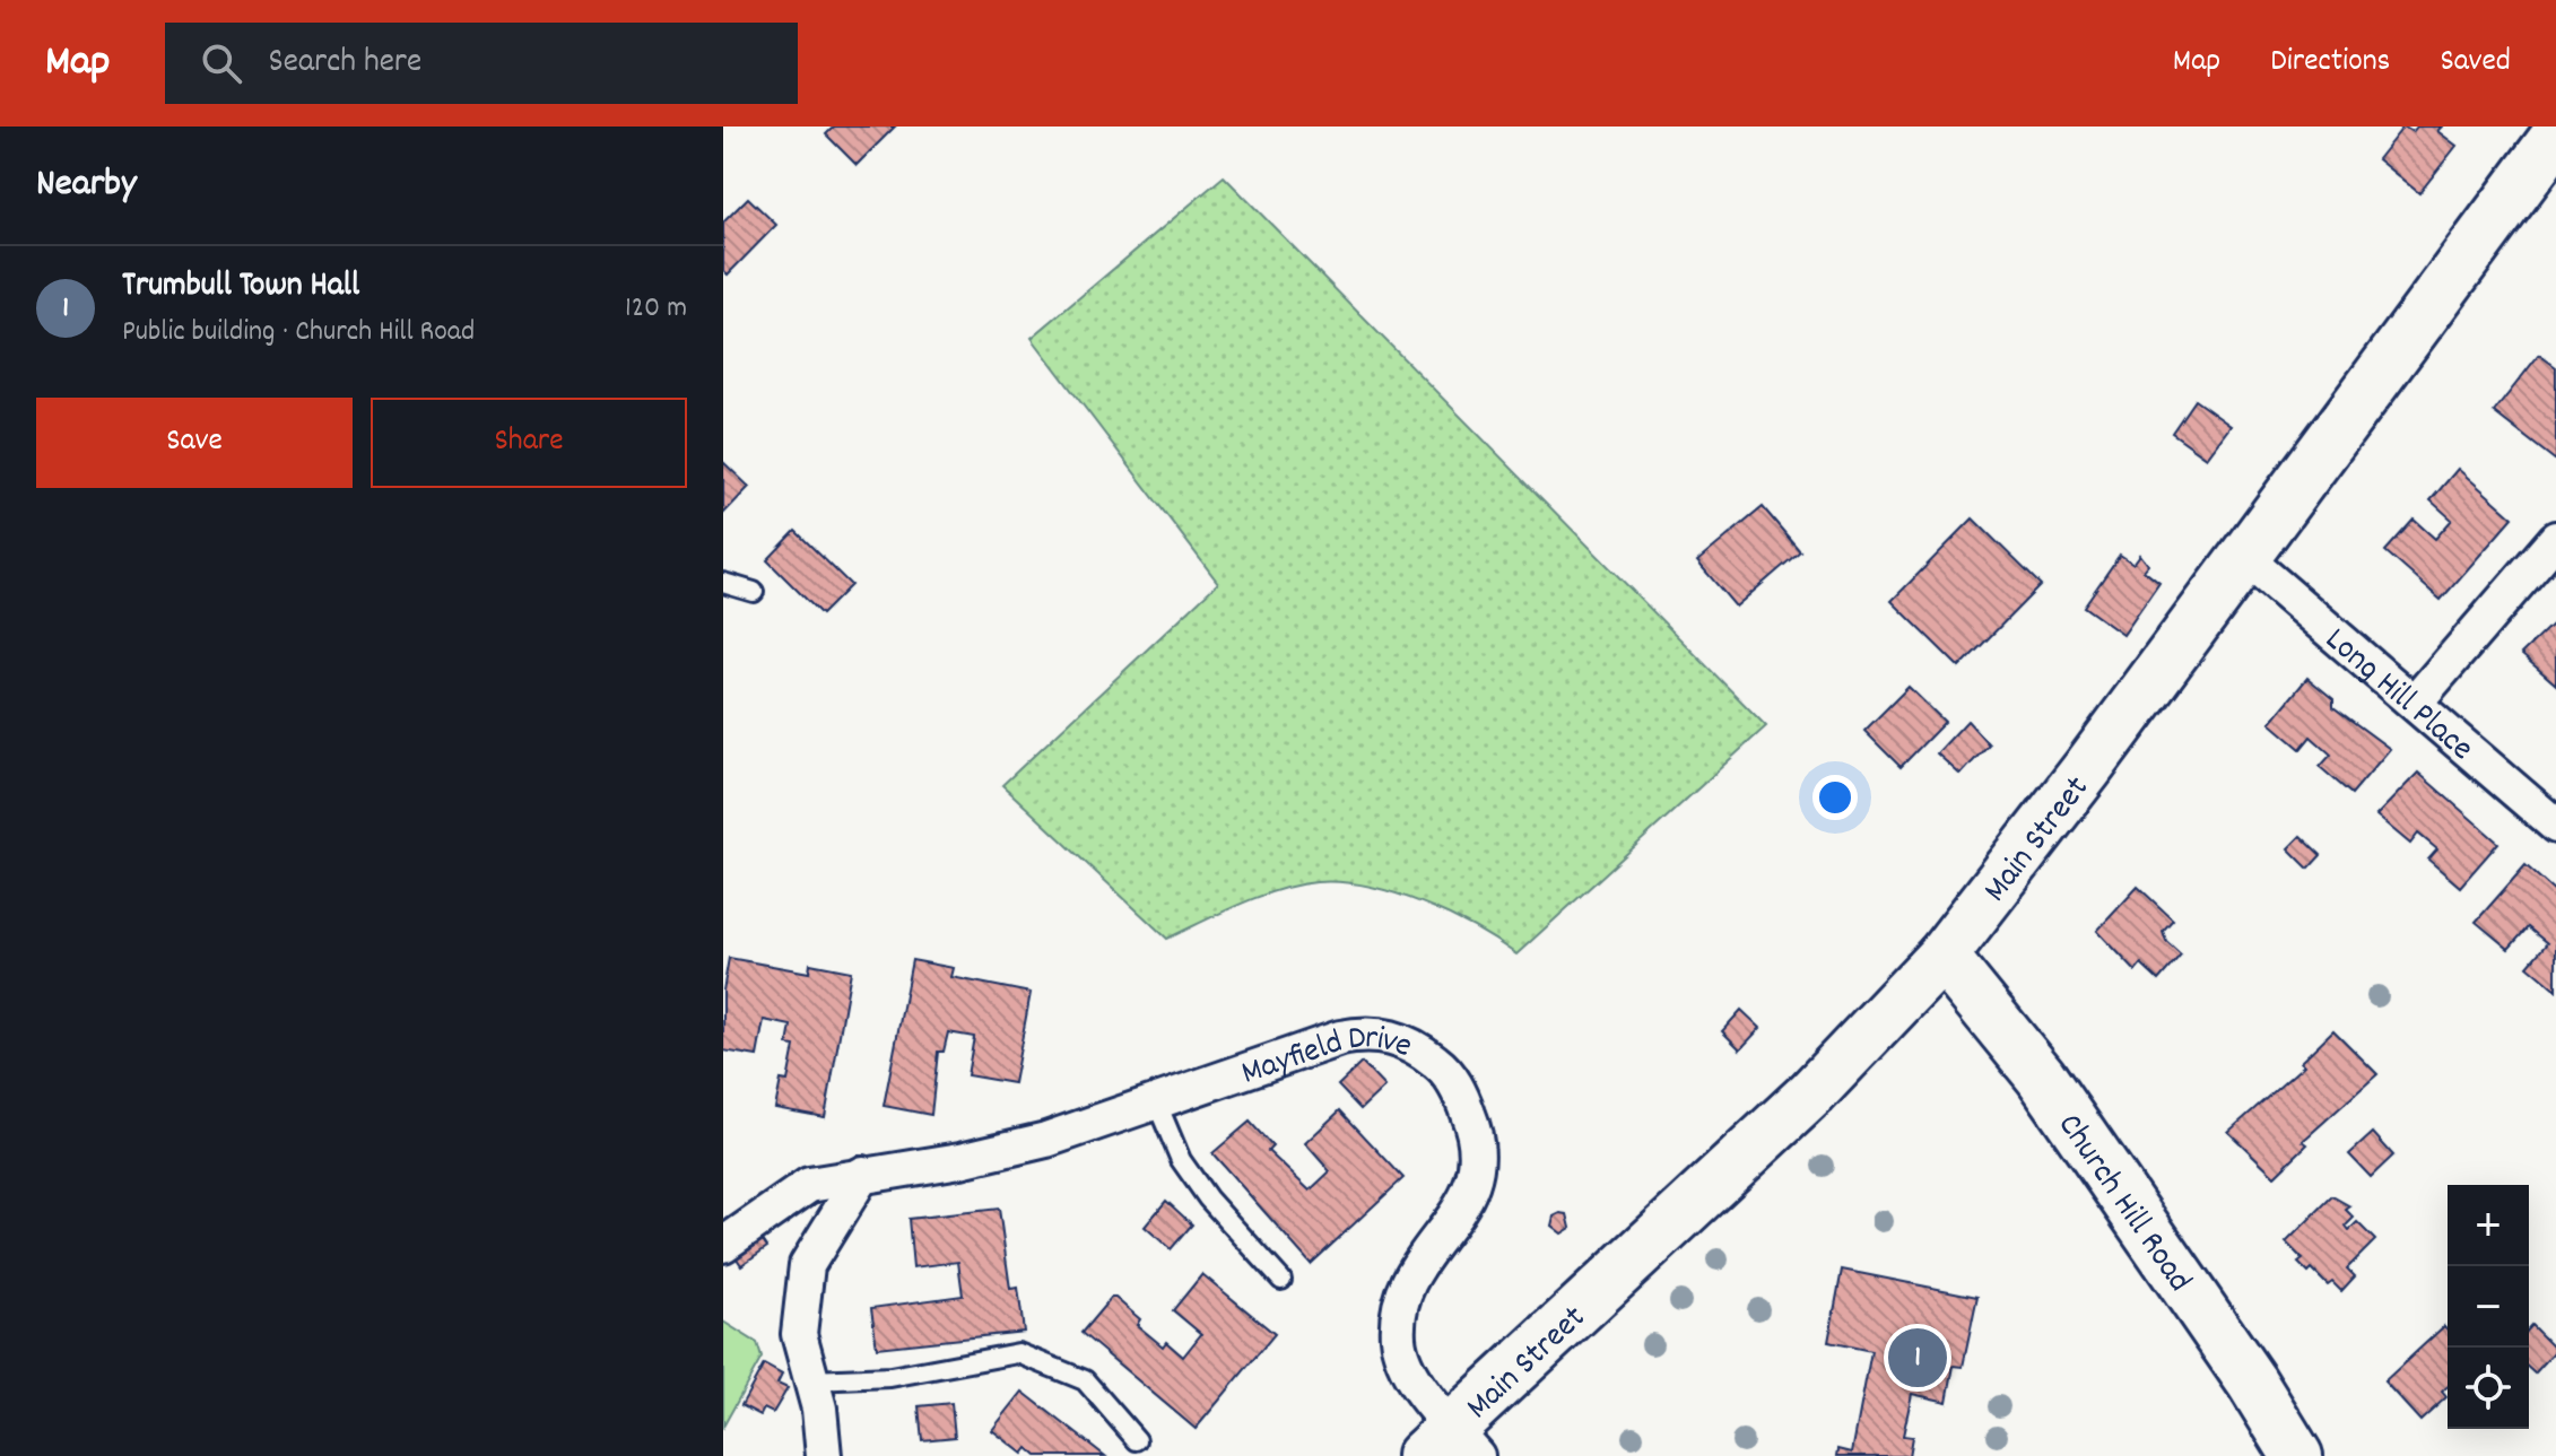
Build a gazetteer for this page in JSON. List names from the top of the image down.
{
  "streets": {
    "main road": ["Main Street", "Church Hill Road"],
    "street": ["Long Hill Place", "Mayfield Drive"]
  },
  "crossings": [
    ["Long Hill Place", "Main Street"],
    ["Main Street", "Mayfield Drive"],
    ["Main Street", "Church Hill Road"]
  ],
  "page": {
    "header": "Map",
    "search": "Search here",
    "nav": ["Map", "Directions", "Saved"],
    "heading": "Nearby",
    "list": [
      {
        "mark": "1",
        "name": "Trumbull Town Hall",
        "note": "Public building · Church Hill Road",
        "value": "120 m"
      }
    ],
    "buttons": ["Save", "Share"],
    "map_buttons": ["+", "−"],
    "pins": "1"
  }
}
